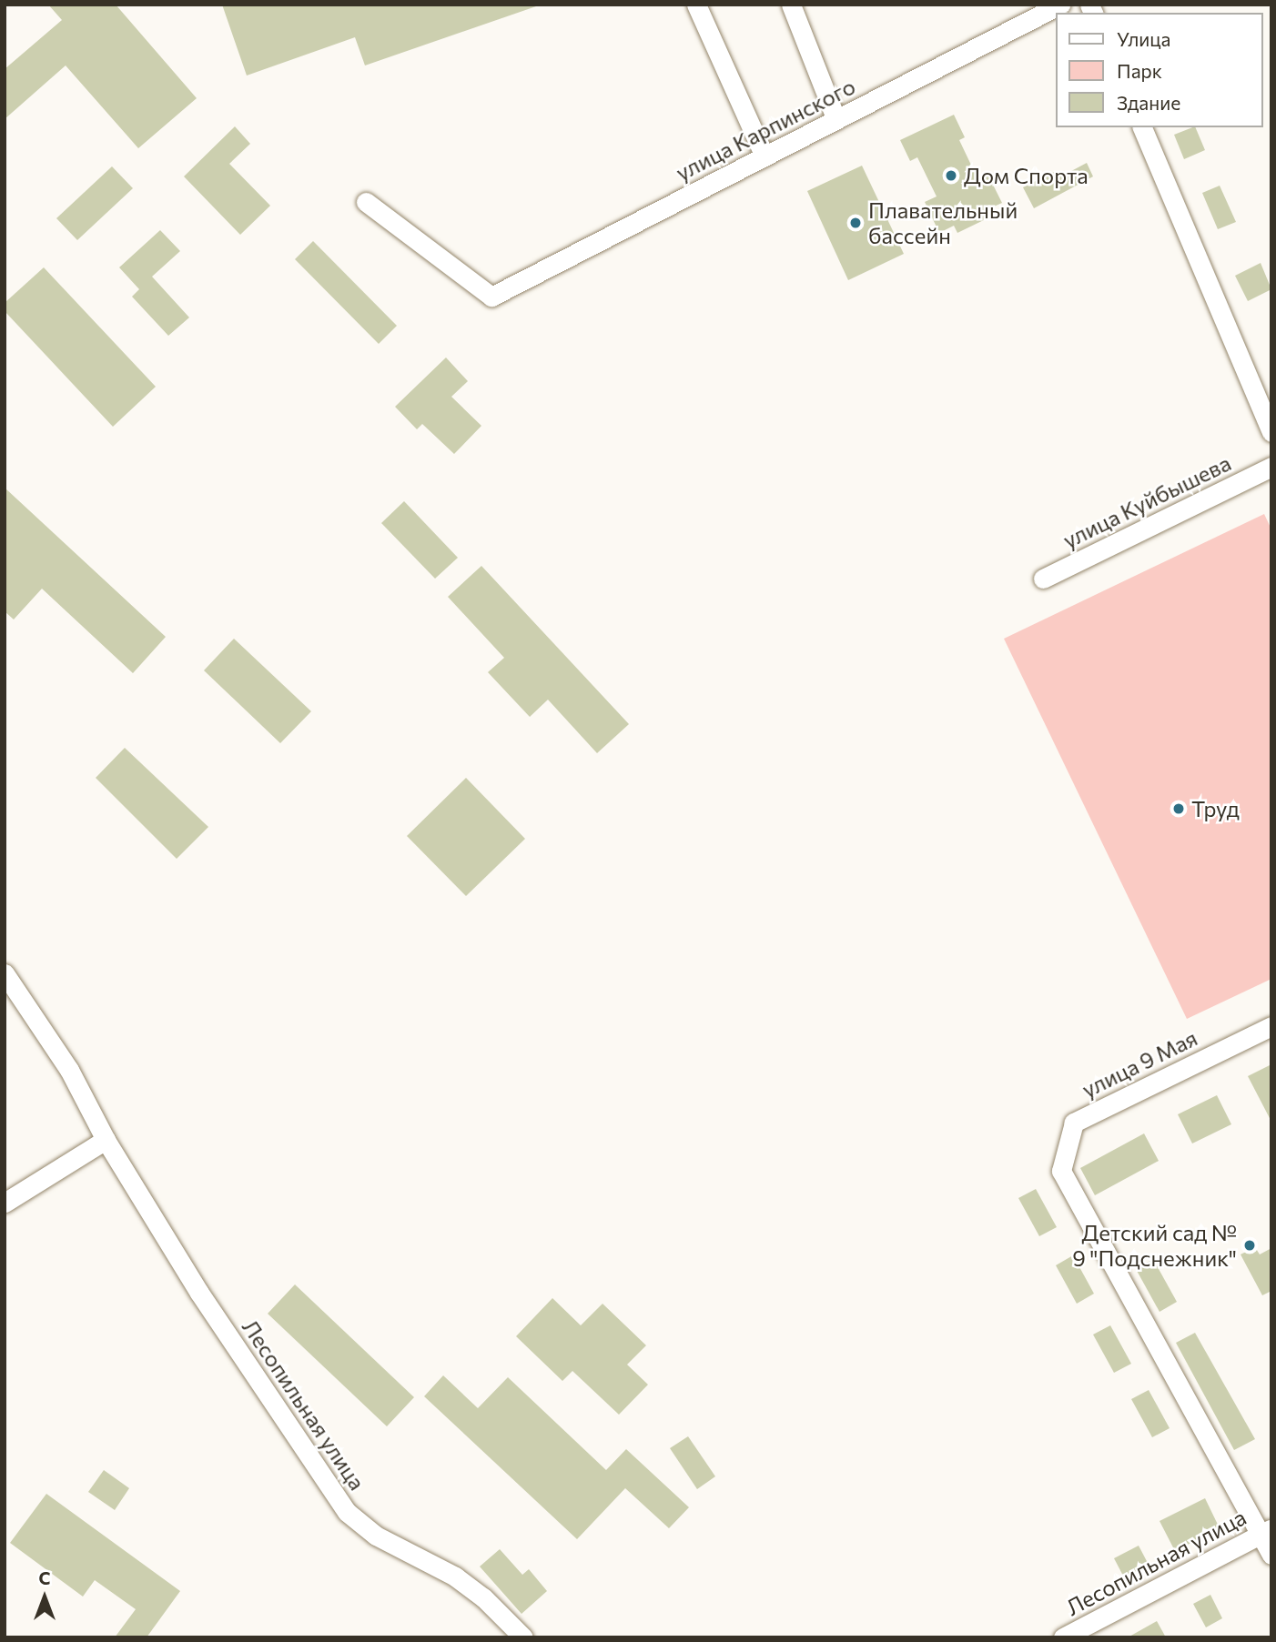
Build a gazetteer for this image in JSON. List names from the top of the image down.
{
  "streets": {
    "street": [
      "улица Карпинского",
      "улица Куйбышева",
      "улица 9 Мая",
      "Лесопильная улица"
    ]
  },
  "crossings": [
    ["улица 9 Мая", "Лесопильная улица"]
  ],
  "places": [
    "Дом Спорта",
    "Плавательный бассейн",
    "Труд",
    "Детский сад № 9 \"Подснежник\""
  ],
  "legend": ["Улица", "Парк", "Здание"],
  "north": "top"
}
